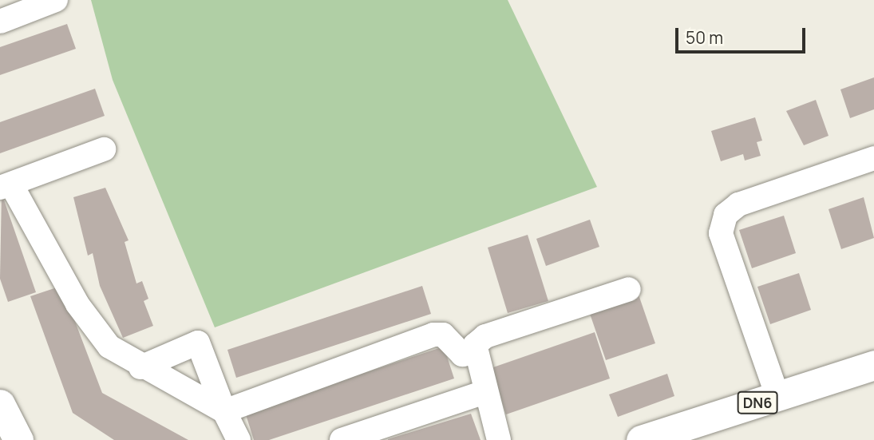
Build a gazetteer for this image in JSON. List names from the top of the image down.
{
  "streets": {
    "main road": ["DN6"]
  },
  "scale_bar": "50 m"
}
